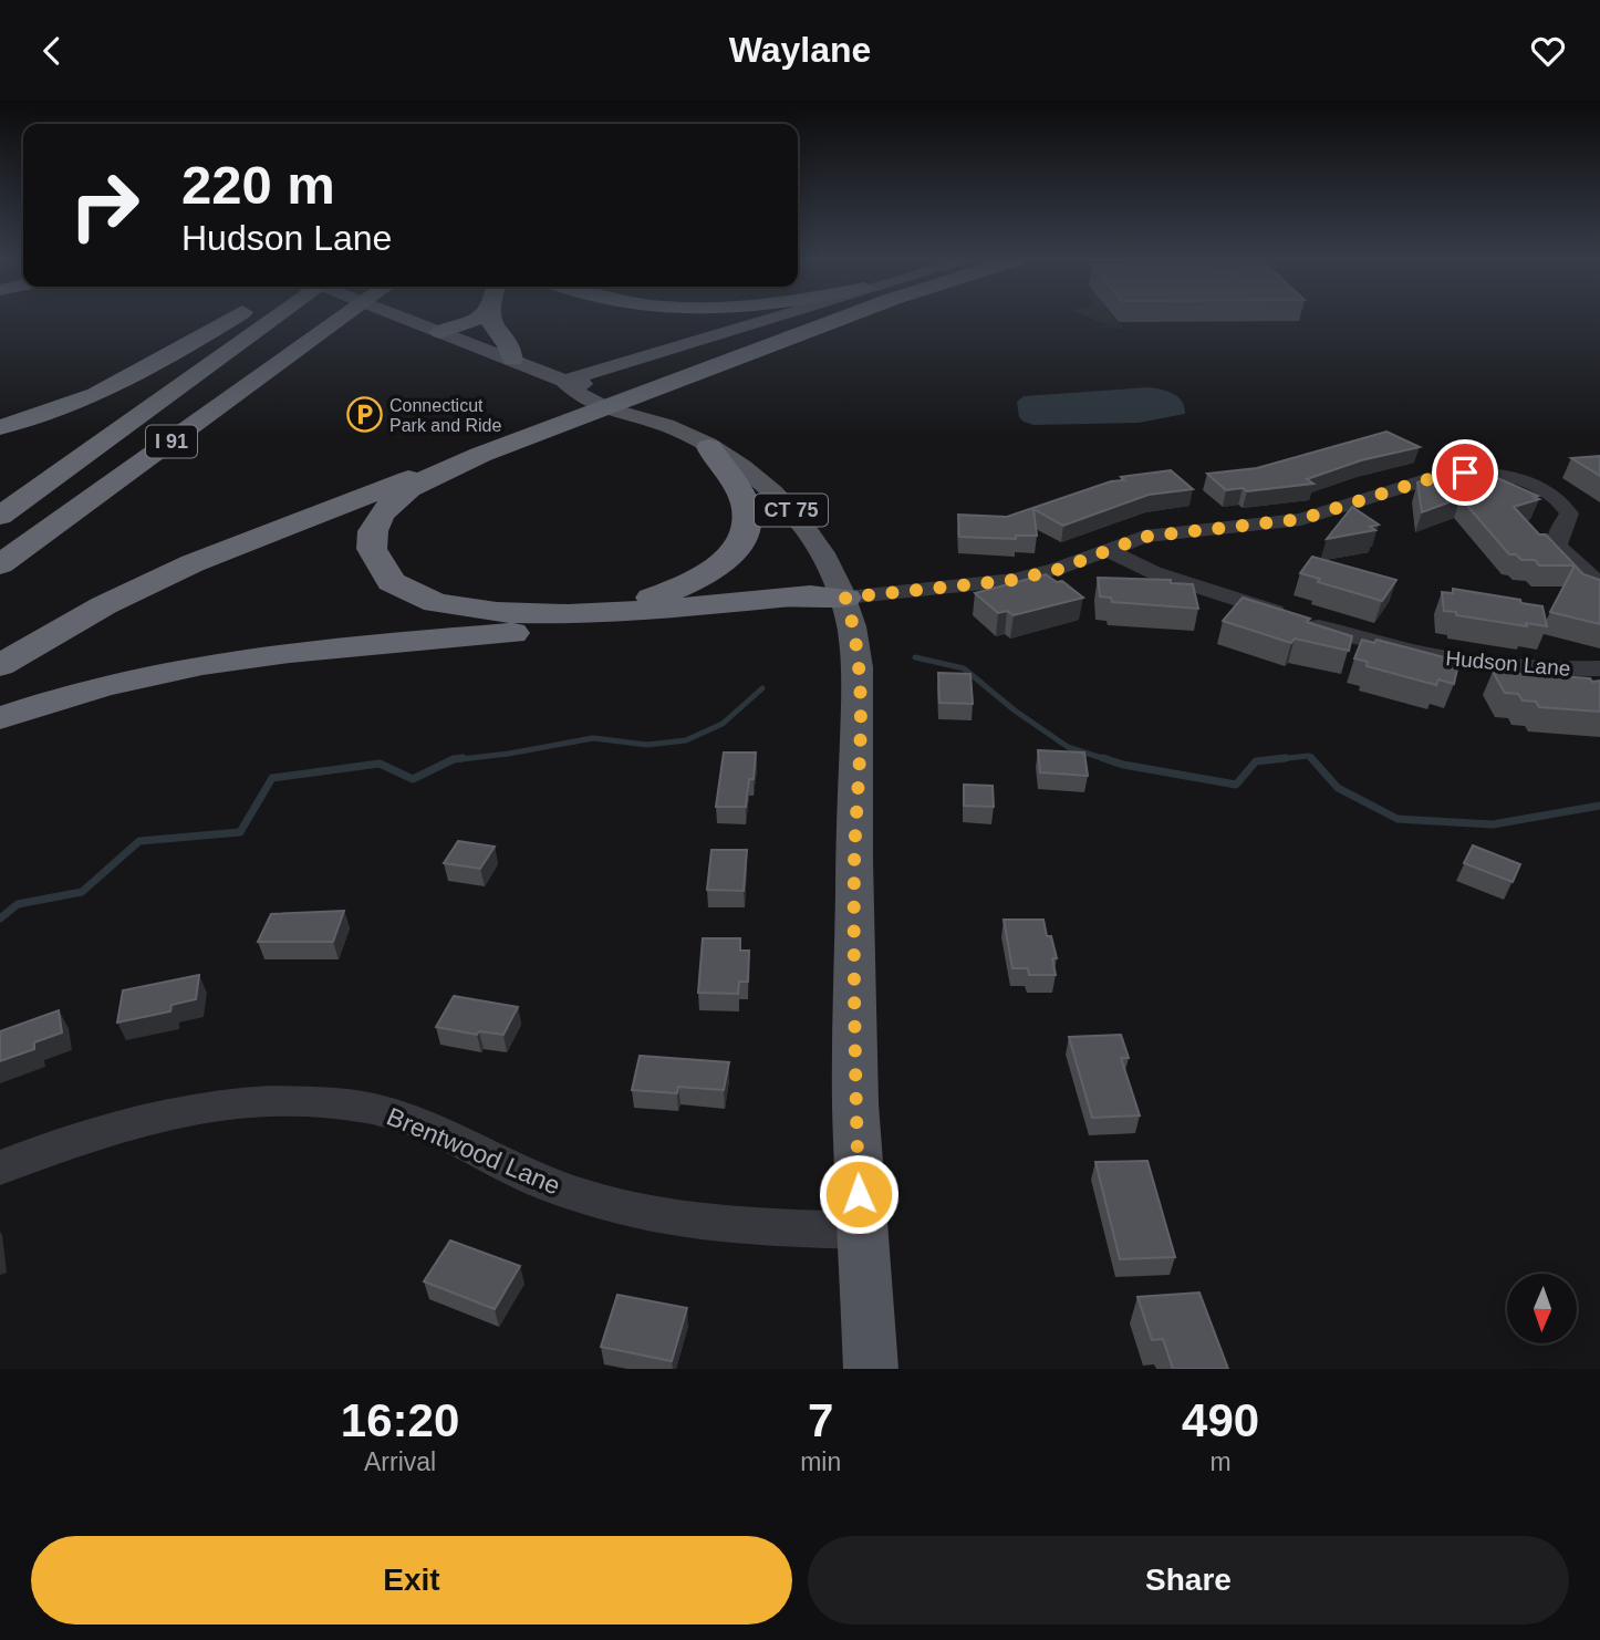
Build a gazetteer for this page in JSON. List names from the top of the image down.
{
  "streets": {
    "highway": ["I 91"],
    "main road": ["CT 75"],
    "street": ["Hudson Lane", "Brentwood Lane"]
  },
  "crossings": [
    ["CT 75", "Brentwood Lane"]
  ],
  "places": {
    "parking": ["Connecticut Park and Ride"]
  },
  "north": "bottom",
  "page": {
    "header": "Waylane",
    "turn": ["220 m", "Hudson Lane"],
    "eta": [
      "16:20",
      "Arrival",
      "7",
      "min",
      "490",
      "m"
    ],
    "buttons": ["Exit", "Share"]
  }
}
